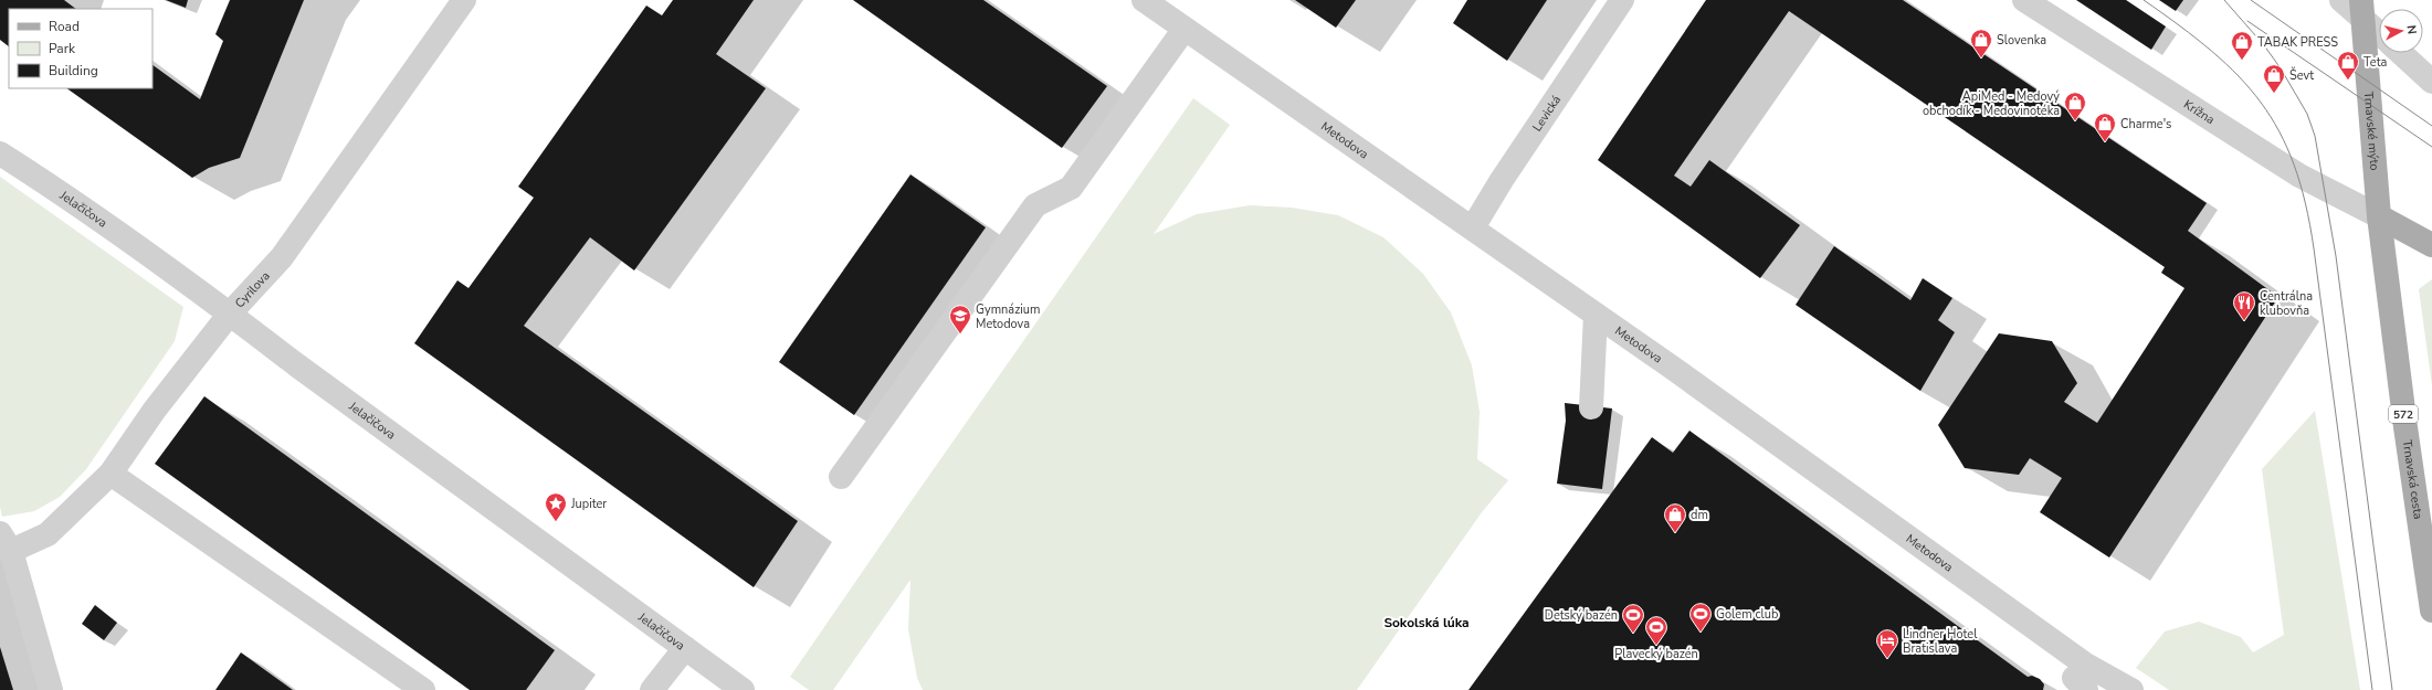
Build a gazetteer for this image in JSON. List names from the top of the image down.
{
  "streets": {
    "main road": ["Trnavské mýto", "572", "Trnavská cesta"],
    "street": [
      "Krížna",
      "Levická",
      "Metodova",
      "Jelačičova",
      "Cyrilova"
    ]
  },
  "crossings": [
    ["Krížna", "Trnavské mýto"],
    ["Krížna", "Trnavská cesta"],
    ["Levická", "Metodova"],
    ["Trnavské mýto", "Trnavská cesta"],
    ["Jelačičova", "Cyrilova"]
  ],
  "districts": ["Sokolská lúka"],
  "places": {
    "shop": [
      "Slovenka",
      "TABAK PRESS",
      "Teta",
      "Ševt",
      "ApiMed - Medový obchodík - Medovinotéka",
      "Charme's",
      "dm"
    ],
    "restaurant": ["Centrálna klubovňa"],
    "school or university": ["Gymnázium Metodova"],
    "place": ["Jupiter"],
    "sports": ["Golem club", "Detský bazén", "Plavecký bazén"],
    "hotel": ["Lindner Hotel Bratislava"]
  },
  "legend": ["Road", "Park", "Building"],
  "north": "right"
}
